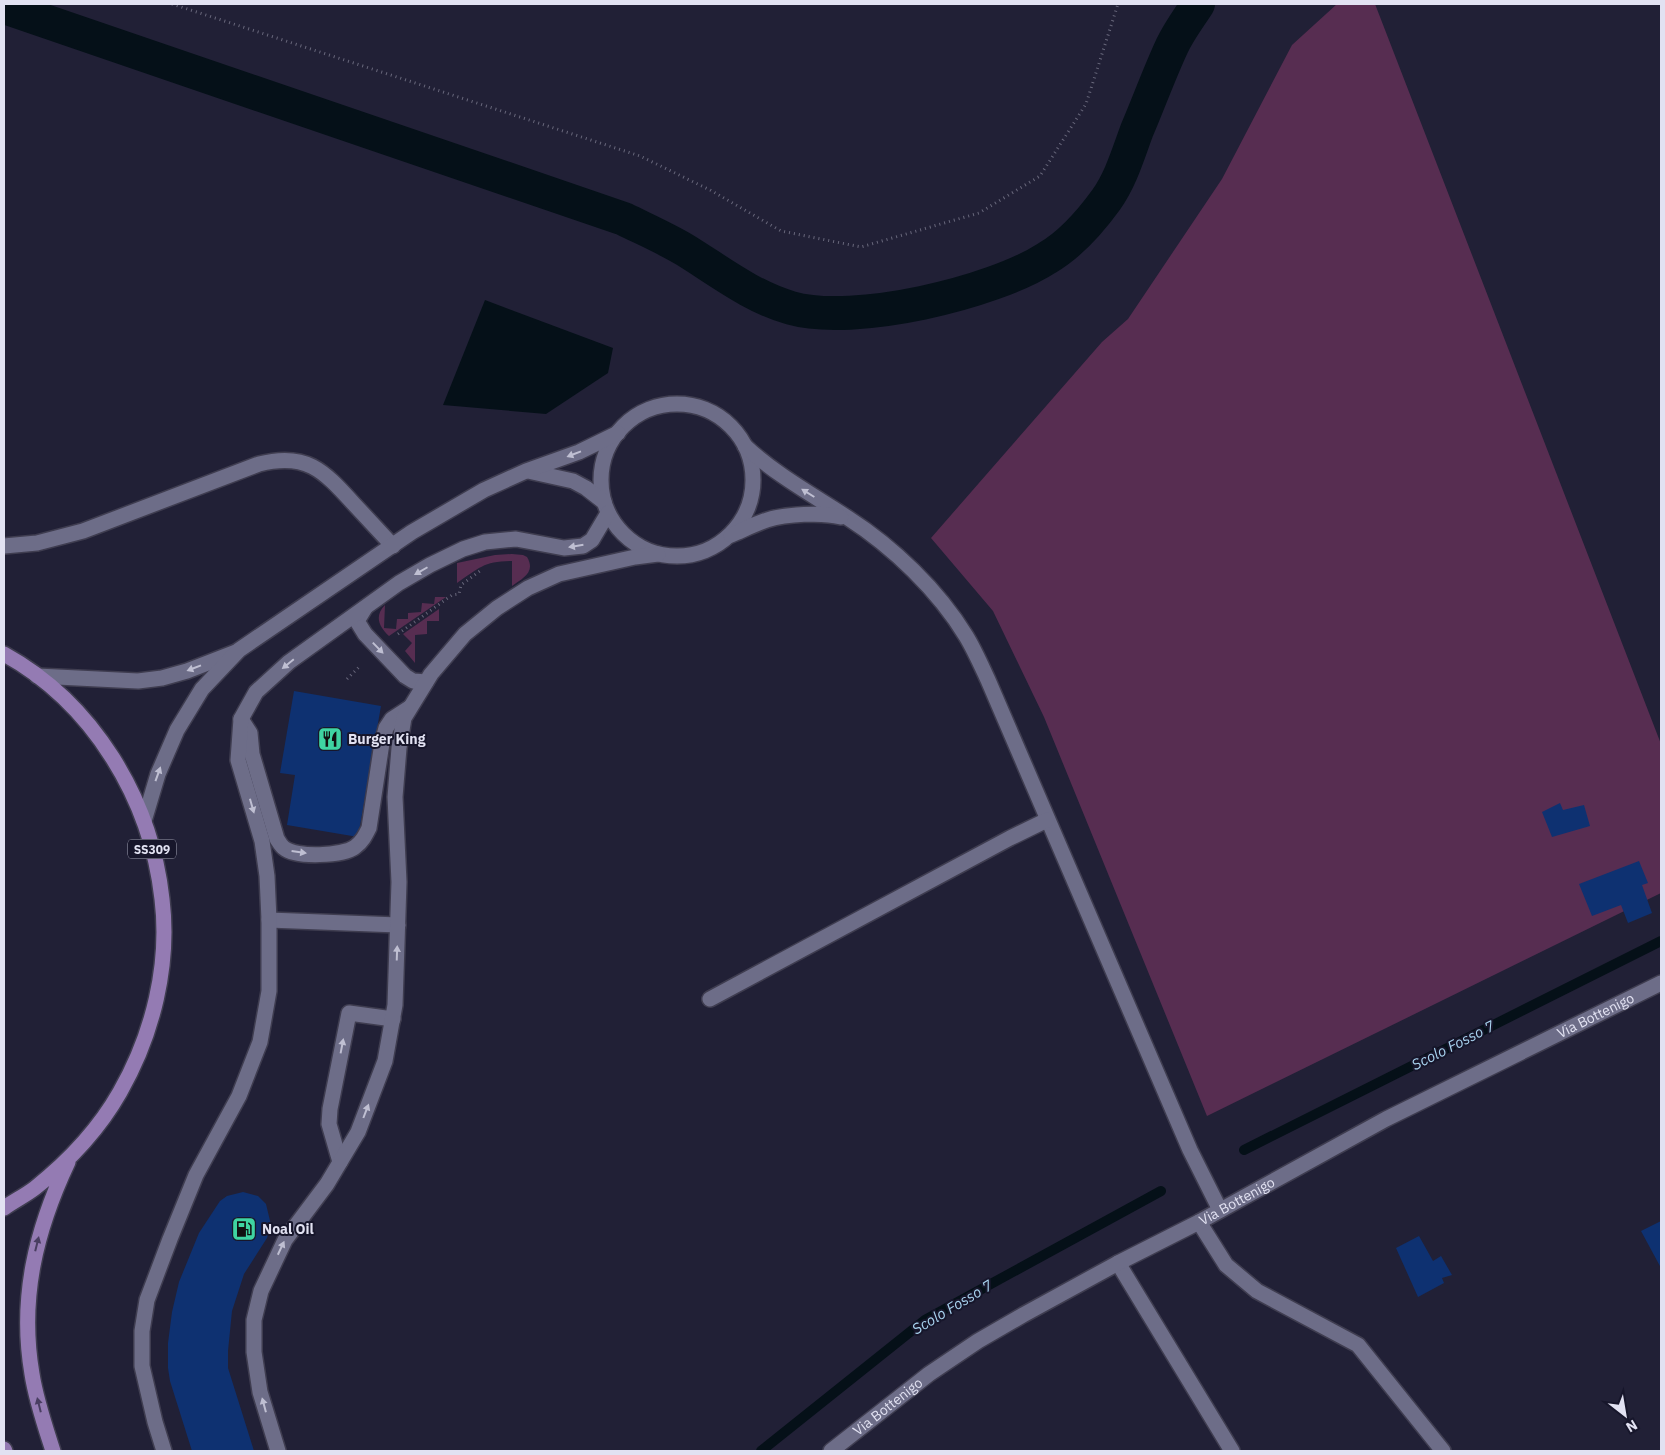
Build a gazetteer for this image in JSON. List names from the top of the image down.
{
  "streets": {
    "main road": ["SS309"],
    "street": ["Via Bottenigo"]
  },
  "water": ["Scolo Fosso 7"],
  "places": {
    "restaurant": ["Burger King"],
    "fuel station": ["Noal Oil"]
  },
  "north": "bottom right"
}
